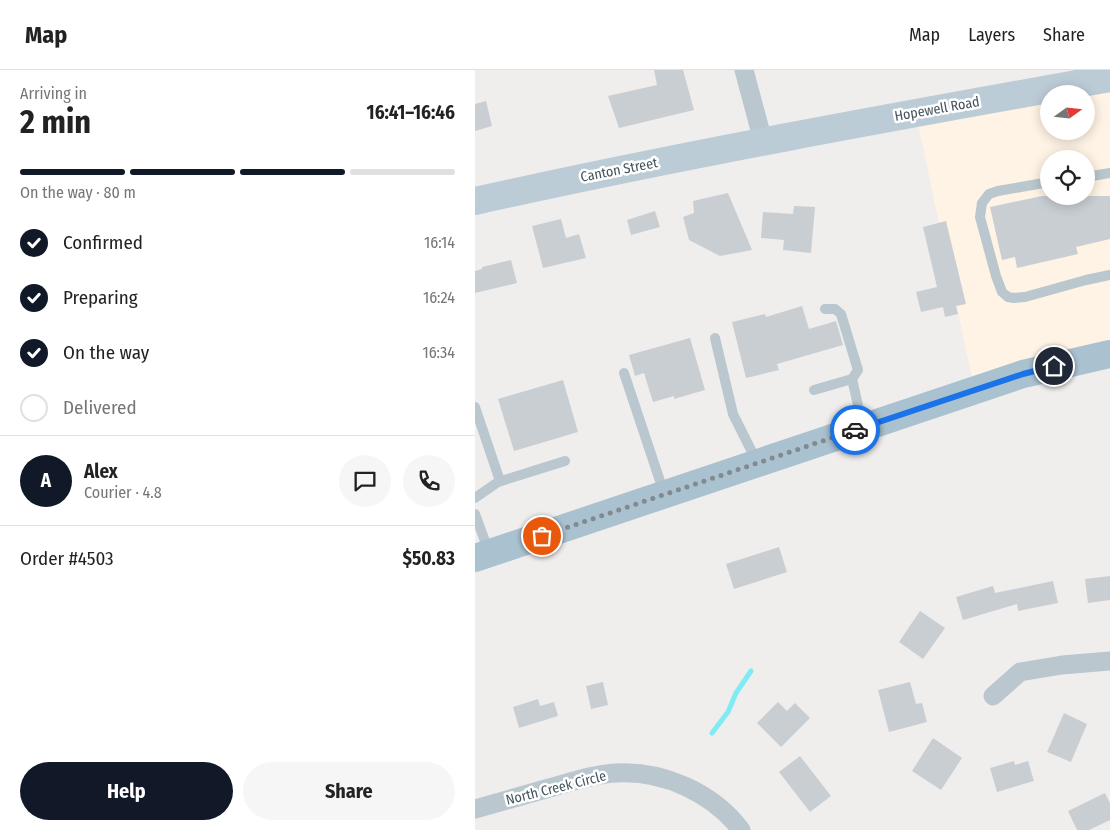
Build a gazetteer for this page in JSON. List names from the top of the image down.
{
  "streets": {
    "street": ["Hopewell Road", "Canton Street", "North Creek Circle"]
  },
  "crossings": [
    ["Hopewell Road", "Canton Street"]
  ],
  "north": "right",
  "page": {
    "header": "Map",
    "nav": ["Map", "Layers", "Share"],
    "heading": ["2 min", "Arriving in", "16:41–16:46"],
    "panel": [
      "Alex",
      "Courier · 4.8",
      "Order #4503",
      "$50.83"
    ],
    "bar": "On the way · 80 m",
    "list": [
      ["Confirmed", "16:14"],
      ["Preparing", "16:24"],
      ["On the way", "16:34"],
      "Delivered"
    ],
    "round": "A",
    "buttons": ["Help", "Share"]
  }
}
